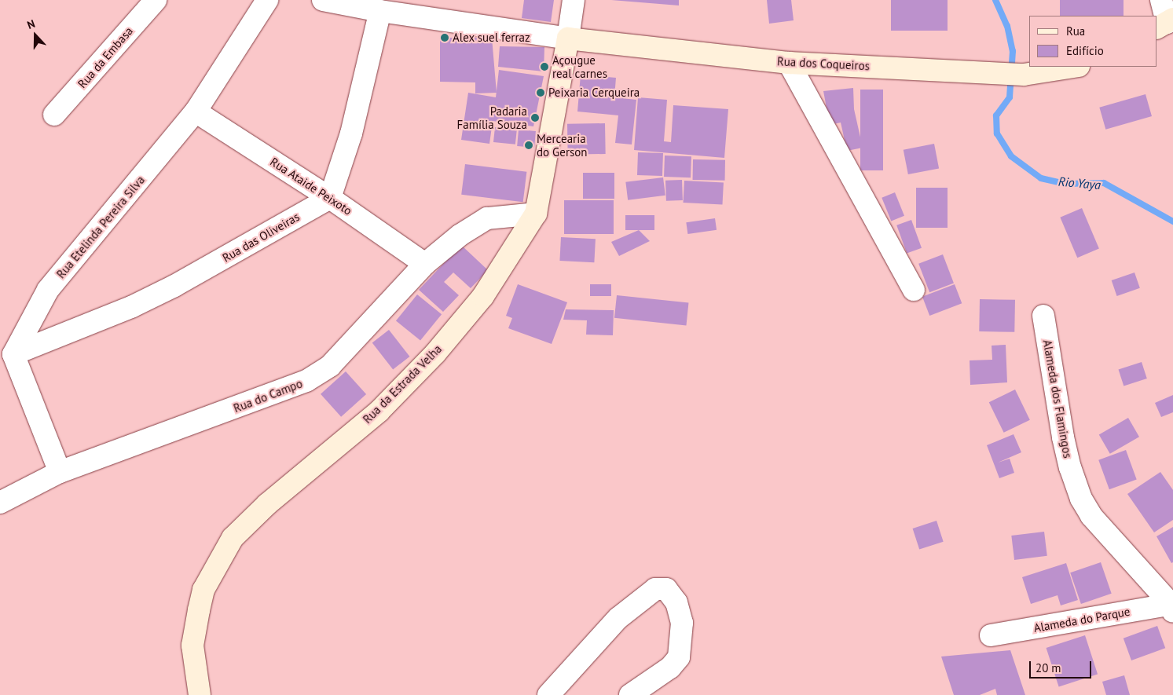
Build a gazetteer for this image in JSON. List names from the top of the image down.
{
  "streets": {
    "main road": ["Rua dos Coqueiros", "Rua da Estrada Velha"],
    "street": [
      "Rua da Embasa",
      "Rua Ataide Peixoto",
      "Rua Etelinda Pereira Silva",
      "Rua das Oliveiras",
      "Rua do Campo",
      "Alameda dos Flamingos",
      "Alameda do Parque"
    ]
  },
  "crossings": [
    ["Rua dos Coqueiros", "Rua da Estrada Velha"],
    ["Rua Ataide Peixoto", "Rua Etelinda Pereira Silva"],
    ["Rua Ataide Peixoto", "Rua das Oliveiras"],
    ["Rua Ataide Peixoto", "Rua do Campo"],
    ["Rua Etelinda Pereira Silva", "Rua das Oliveiras"],
    ["Rua da Estrada Velha", "Rua do Campo"],
    ["Alameda dos Flamingos", "Alameda do Parque"]
  ],
  "water": ["Rio Yaya"],
  "places": [
    "Alex suel ferraz",
    "Açougue real carnes",
    "Peixaria Cerqueira",
    "Padaria Família Souza",
    "Mercearia do Gerson"
  ],
  "legend": ["Rua", "Edifício"],
  "scale_bar": "20 m",
  "north": "top"
}
